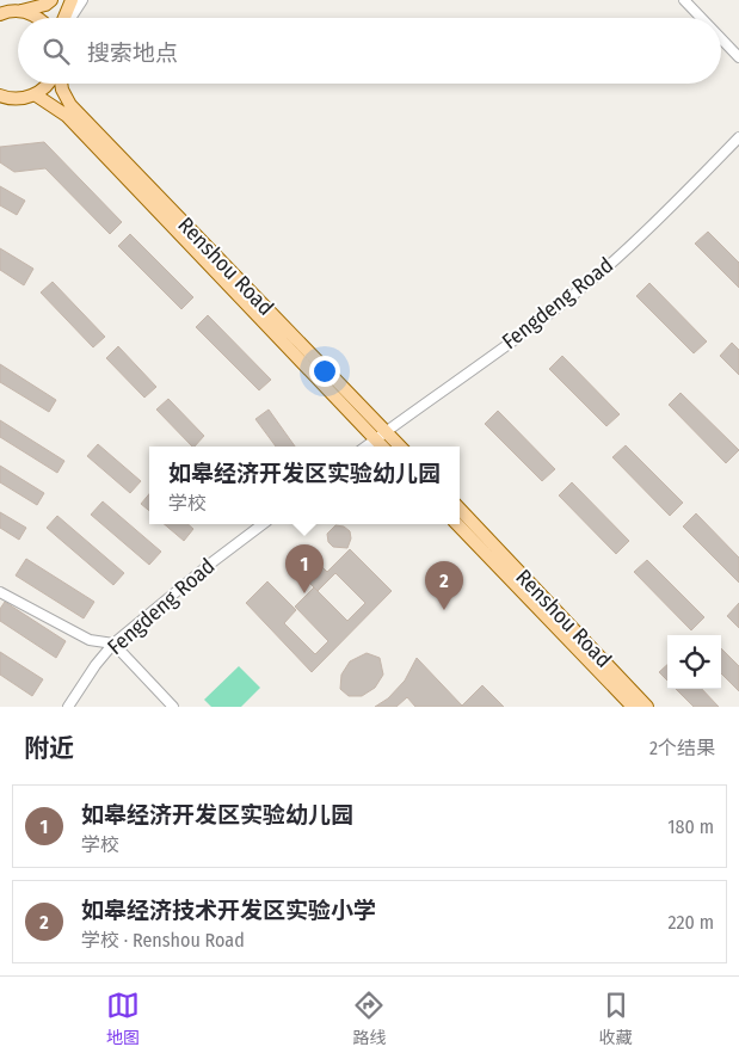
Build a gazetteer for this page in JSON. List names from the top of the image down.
{
  "streets": {
    "main road": ["Renshou Road"],
    "street": ["Fengdeng Road"]
  },
  "crossings": [
    ["Renshou Road", "Fengdeng Road"]
  ],
  "page": {
    "search": "搜索地点",
    "popup": ["如皋经济开发区实验幼儿园", "学校"],
    "pins": ["1", "2"],
    "heading": ["附近", "2个结果"],
    "list": [
      {
        "mark": "1",
        "name": "如皋经济开发区实验幼儿园",
        "note": "学校",
        "value": "180 m"
      },
      {
        "mark": "2",
        "name": "如皋经济技术开发区实验小学",
        "note": "学校 · Renshou Road",
        "value": "220 m"
      }
    ],
    "nav": ["地图", "路线", "收藏"]
  }
}
